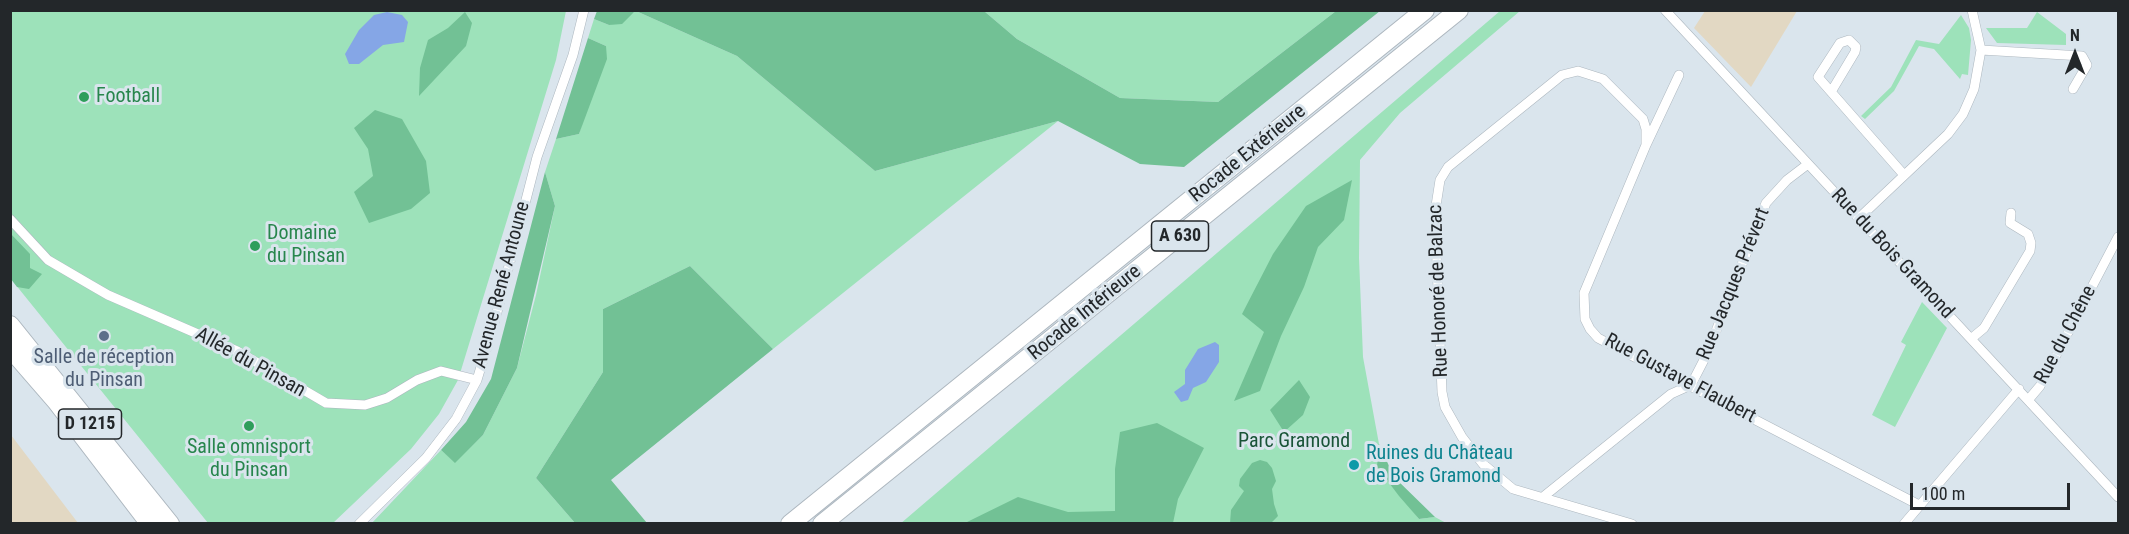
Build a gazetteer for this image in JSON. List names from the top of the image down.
{
  "streets": {
    "highway": [
      "Rocade Extérieure",
      "A 630",
      "Rocade Intérieure",
      "D 1215"
    ],
    "street": [
      "Rue du Bois Gramond",
      "Rue Jacques Prévert",
      "Avenue René Antoune",
      "Rue Honoré de Balzac",
      "Rue du Chêne",
      "Allée du Pinsan",
      "Rue Gustave Flaubert"
    ]
  },
  "crossings": [
    ["Rue du Bois Gramond", "Rue Jacques Prévert"],
    ["Rue du Bois Gramond", "Rue du Chêne"],
    ["Rue Jacques Prévert", "Rue Gustave Flaubert"],
    ["Avenue René Antoune", "Allée du Pinsan"],
    ["Rue Honoré de Balzac", "Rue Gustave Flaubert"]
  ],
  "parks": ["Parc Gramond"],
  "places": [
    "Football",
    "Domaine du Pinsan",
    "Salle de réception du Pinsan",
    "Salle omnisport du Pinsan",
    "Ruines du Château de Bois Gramond"
  ],
  "scale_bar": "100 m",
  "north": "top"
}
